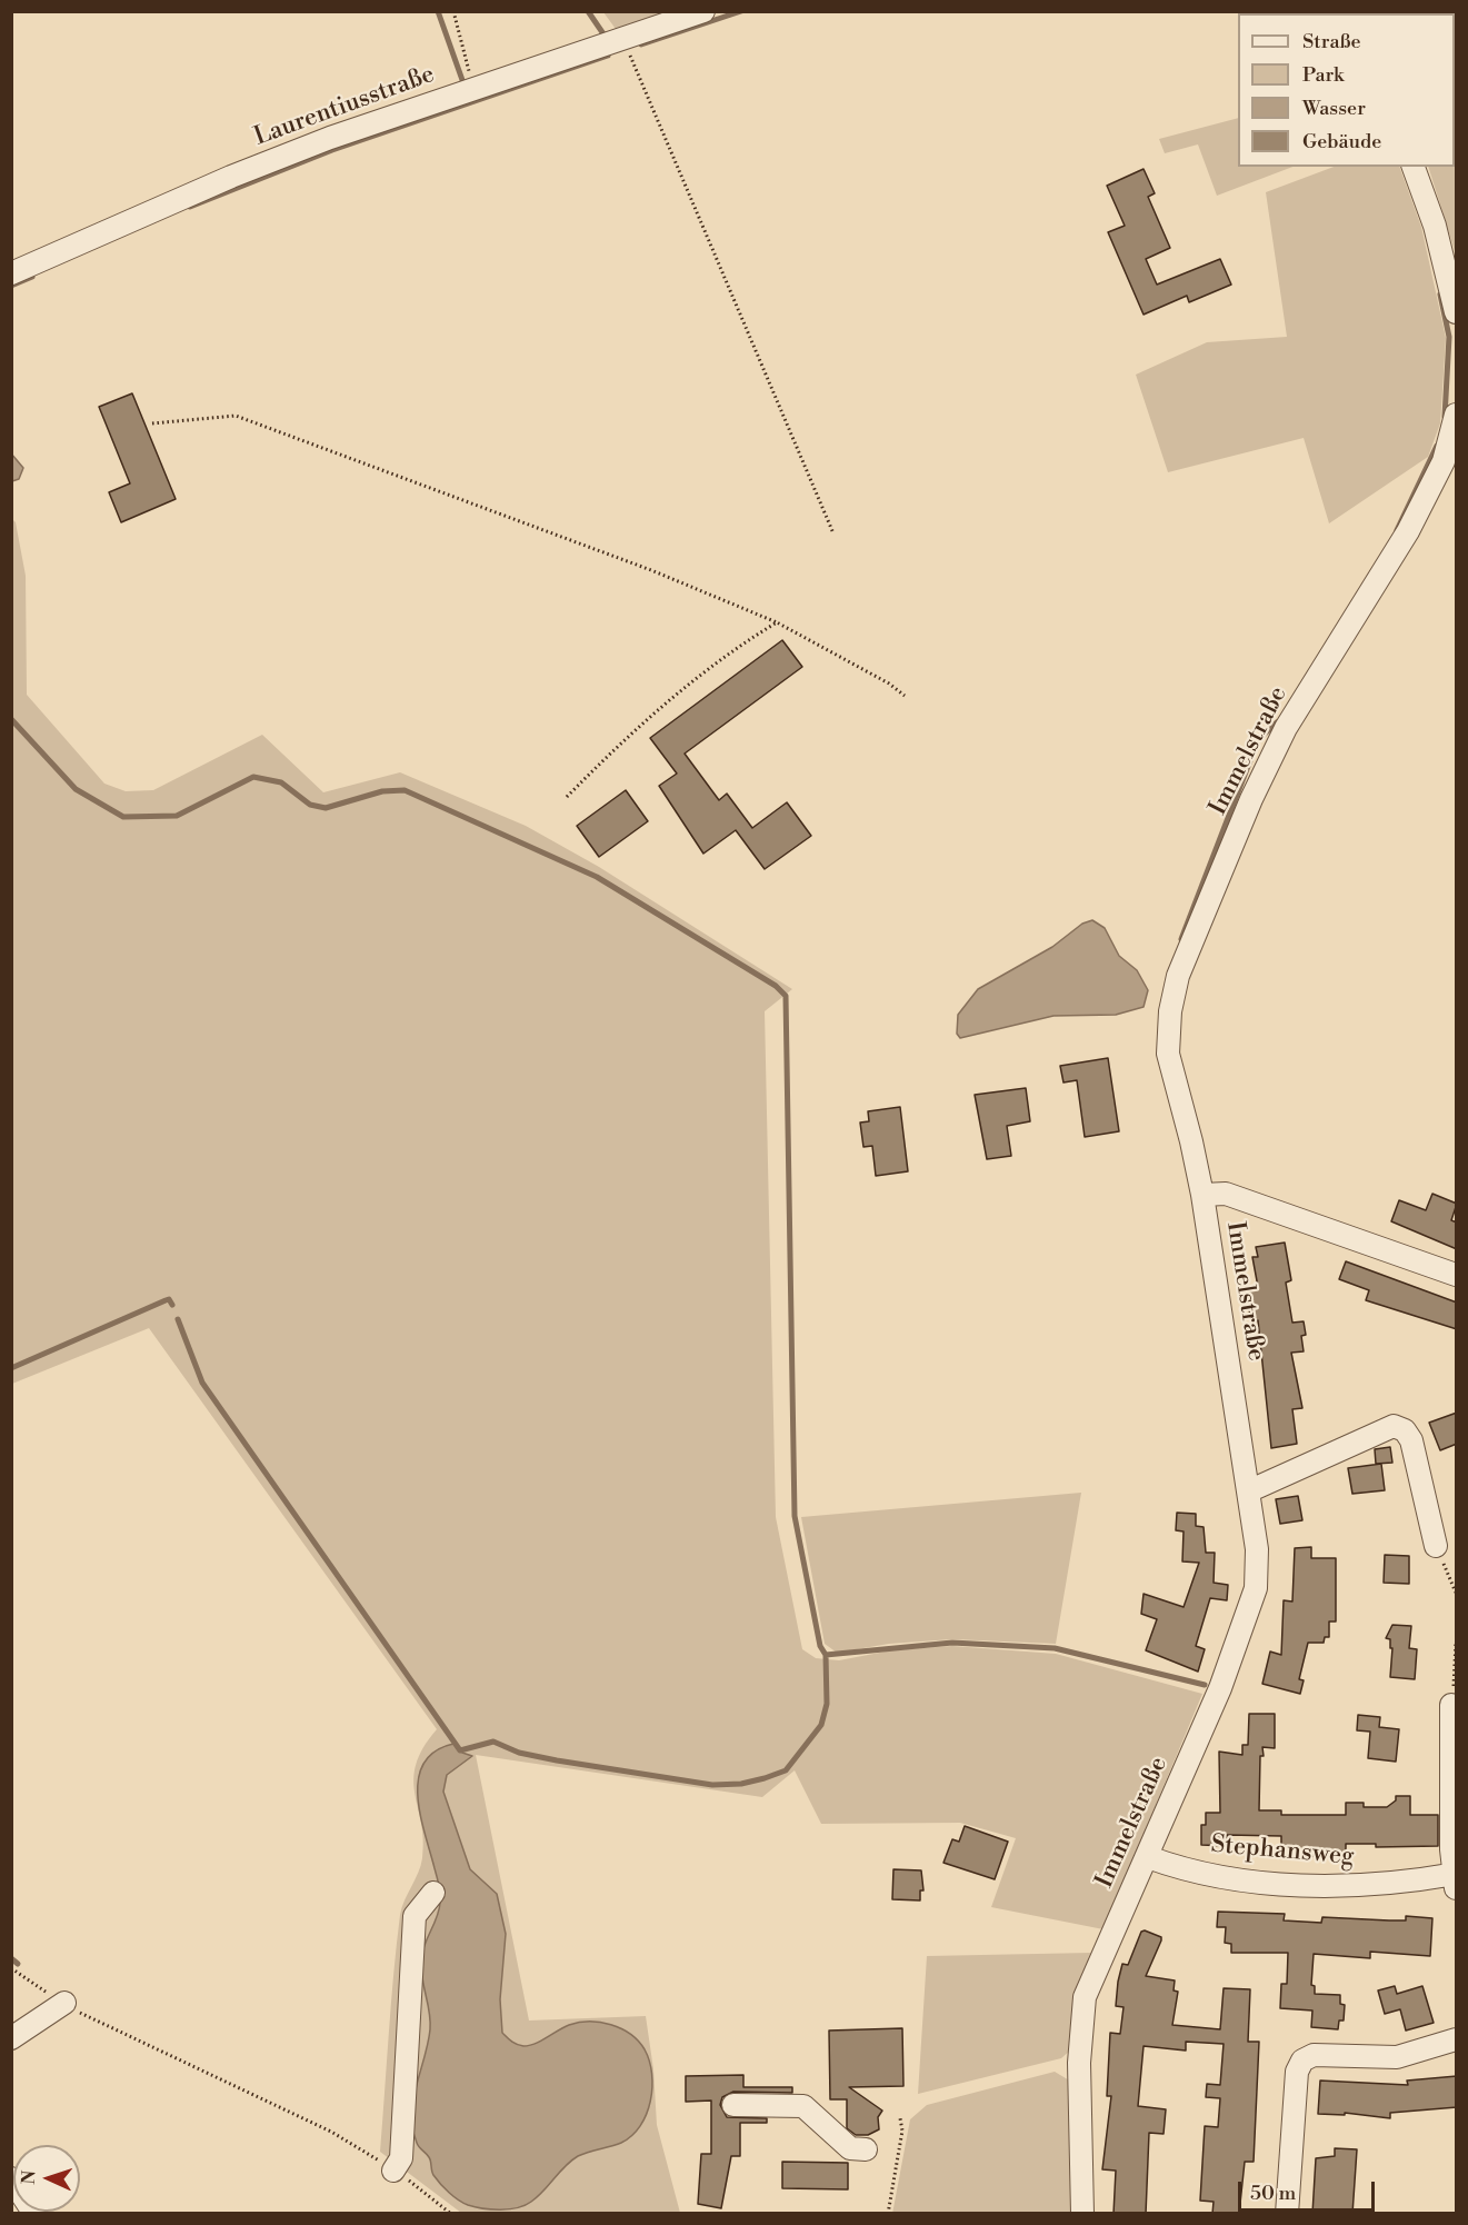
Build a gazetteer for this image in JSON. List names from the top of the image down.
{
  "streets": {
    "street": ["Laurentiusstraße", "Immelstraße", "Stephansweg"]
  },
  "crossings": [
    ["Immelstraße", "Stephansweg"]
  ],
  "legend": [
    "Straße",
    "Park",
    "Wasser",
    "Gebäude"
  ],
  "scale_bar": "50 m",
  "north": "left"
}
